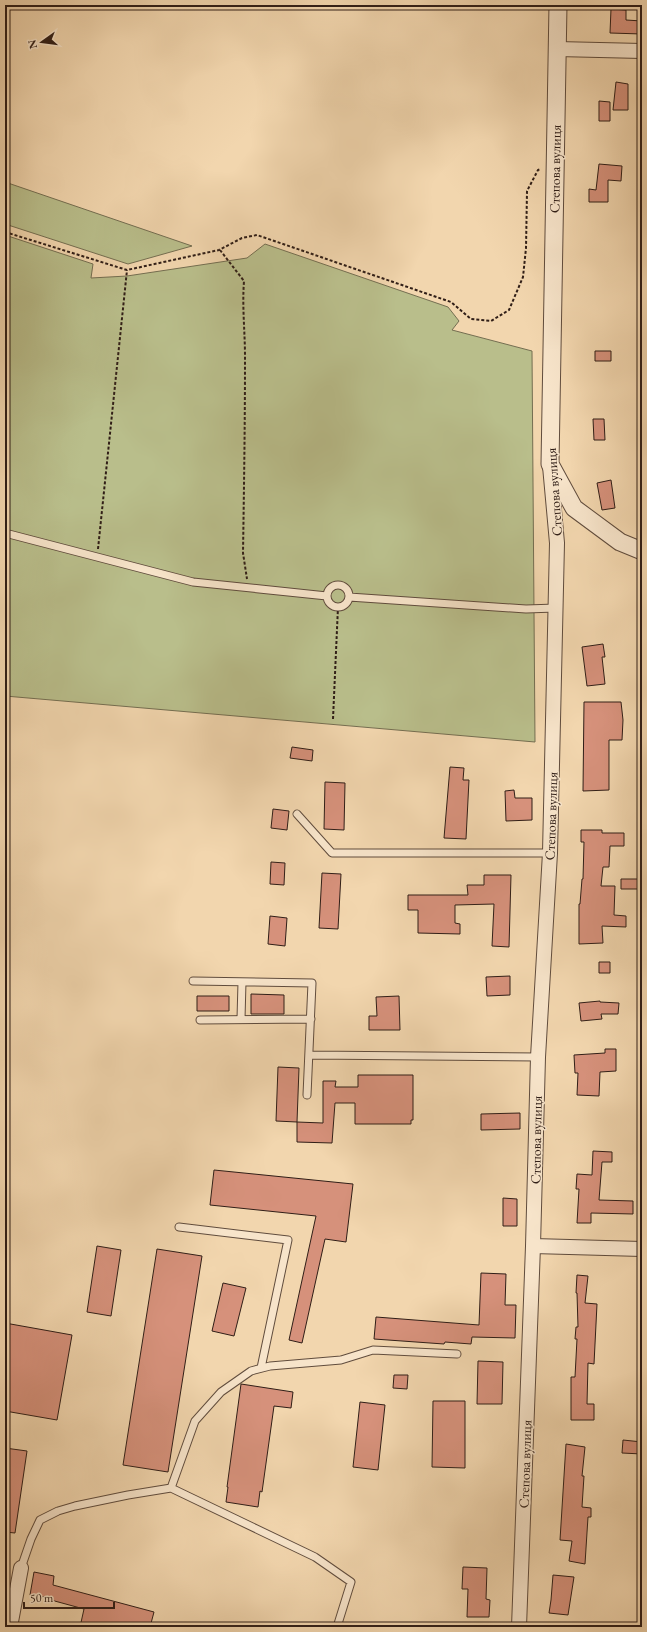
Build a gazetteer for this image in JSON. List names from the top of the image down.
{
  "streets": {
    "street": ["Степова вулиця"]
  },
  "scale_bar": "50 m",
  "north": "left"
}
